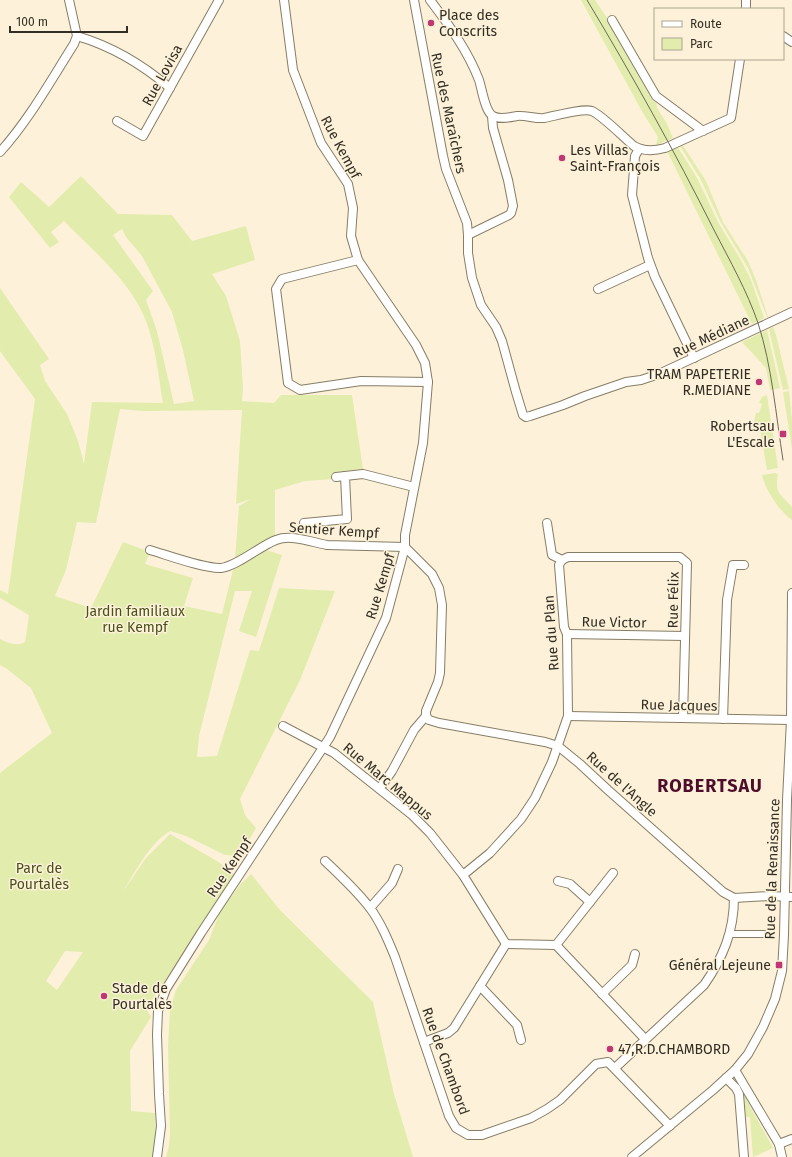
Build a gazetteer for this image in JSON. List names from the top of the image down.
{
  "streets": {
    "street": [
      "Rue Lovisa",
      "Rue des Maraîchers",
      "Rue Kempf",
      "Rue Médiane",
      "Sentier Kempf",
      "Rue Félix",
      "Rue Victor",
      "Rue du Plan",
      "Rue Jacques",
      "Rue Marc Mappus",
      "Rue de l'Angle",
      "Rue de la Renaissance",
      "Rue de Chambord"
    ]
  },
  "crossings": [
    ["Rue des Maraîchers", "Rue Médiane"],
    ["Rue Kempf", "Sentier Kempf"],
    ["Rue Kempf", "Rue Marc Mappus"],
    ["Rue Félix", "Rue Victor"],
    ["Rue Félix", "Rue du Plan"],
    ["Rue Félix", "Rue Jacques"],
    ["Rue Victor", "Rue du Plan"],
    ["Rue du Plan", "Rue Jacques"],
    ["Rue du Plan", "Rue Marc Mappus"],
    ["Rue du Plan", "Rue de l'Angle"],
    ["Rue Jacques", "Rue de la Renaissance"]
  ],
  "districts": ["ROBERTSAU"],
  "parks": ["Jardin familiaux rue Kempf", "Parc de Pourtalès"],
  "places": {
    "other": [
      "Place des Conscrits",
      "Les Villas Saint-François",
      "TRAM PAPETERIE R.MEDIANE",
      "Stade de Pourtalès",
      "47,R.D.CHAMBORD"
    ],
    "transit": ["Robertsau L'Escale", "Général Lejeune"]
  },
  "legend": ["Route", "Parc"],
  "scale_bar": "100 m"
}
